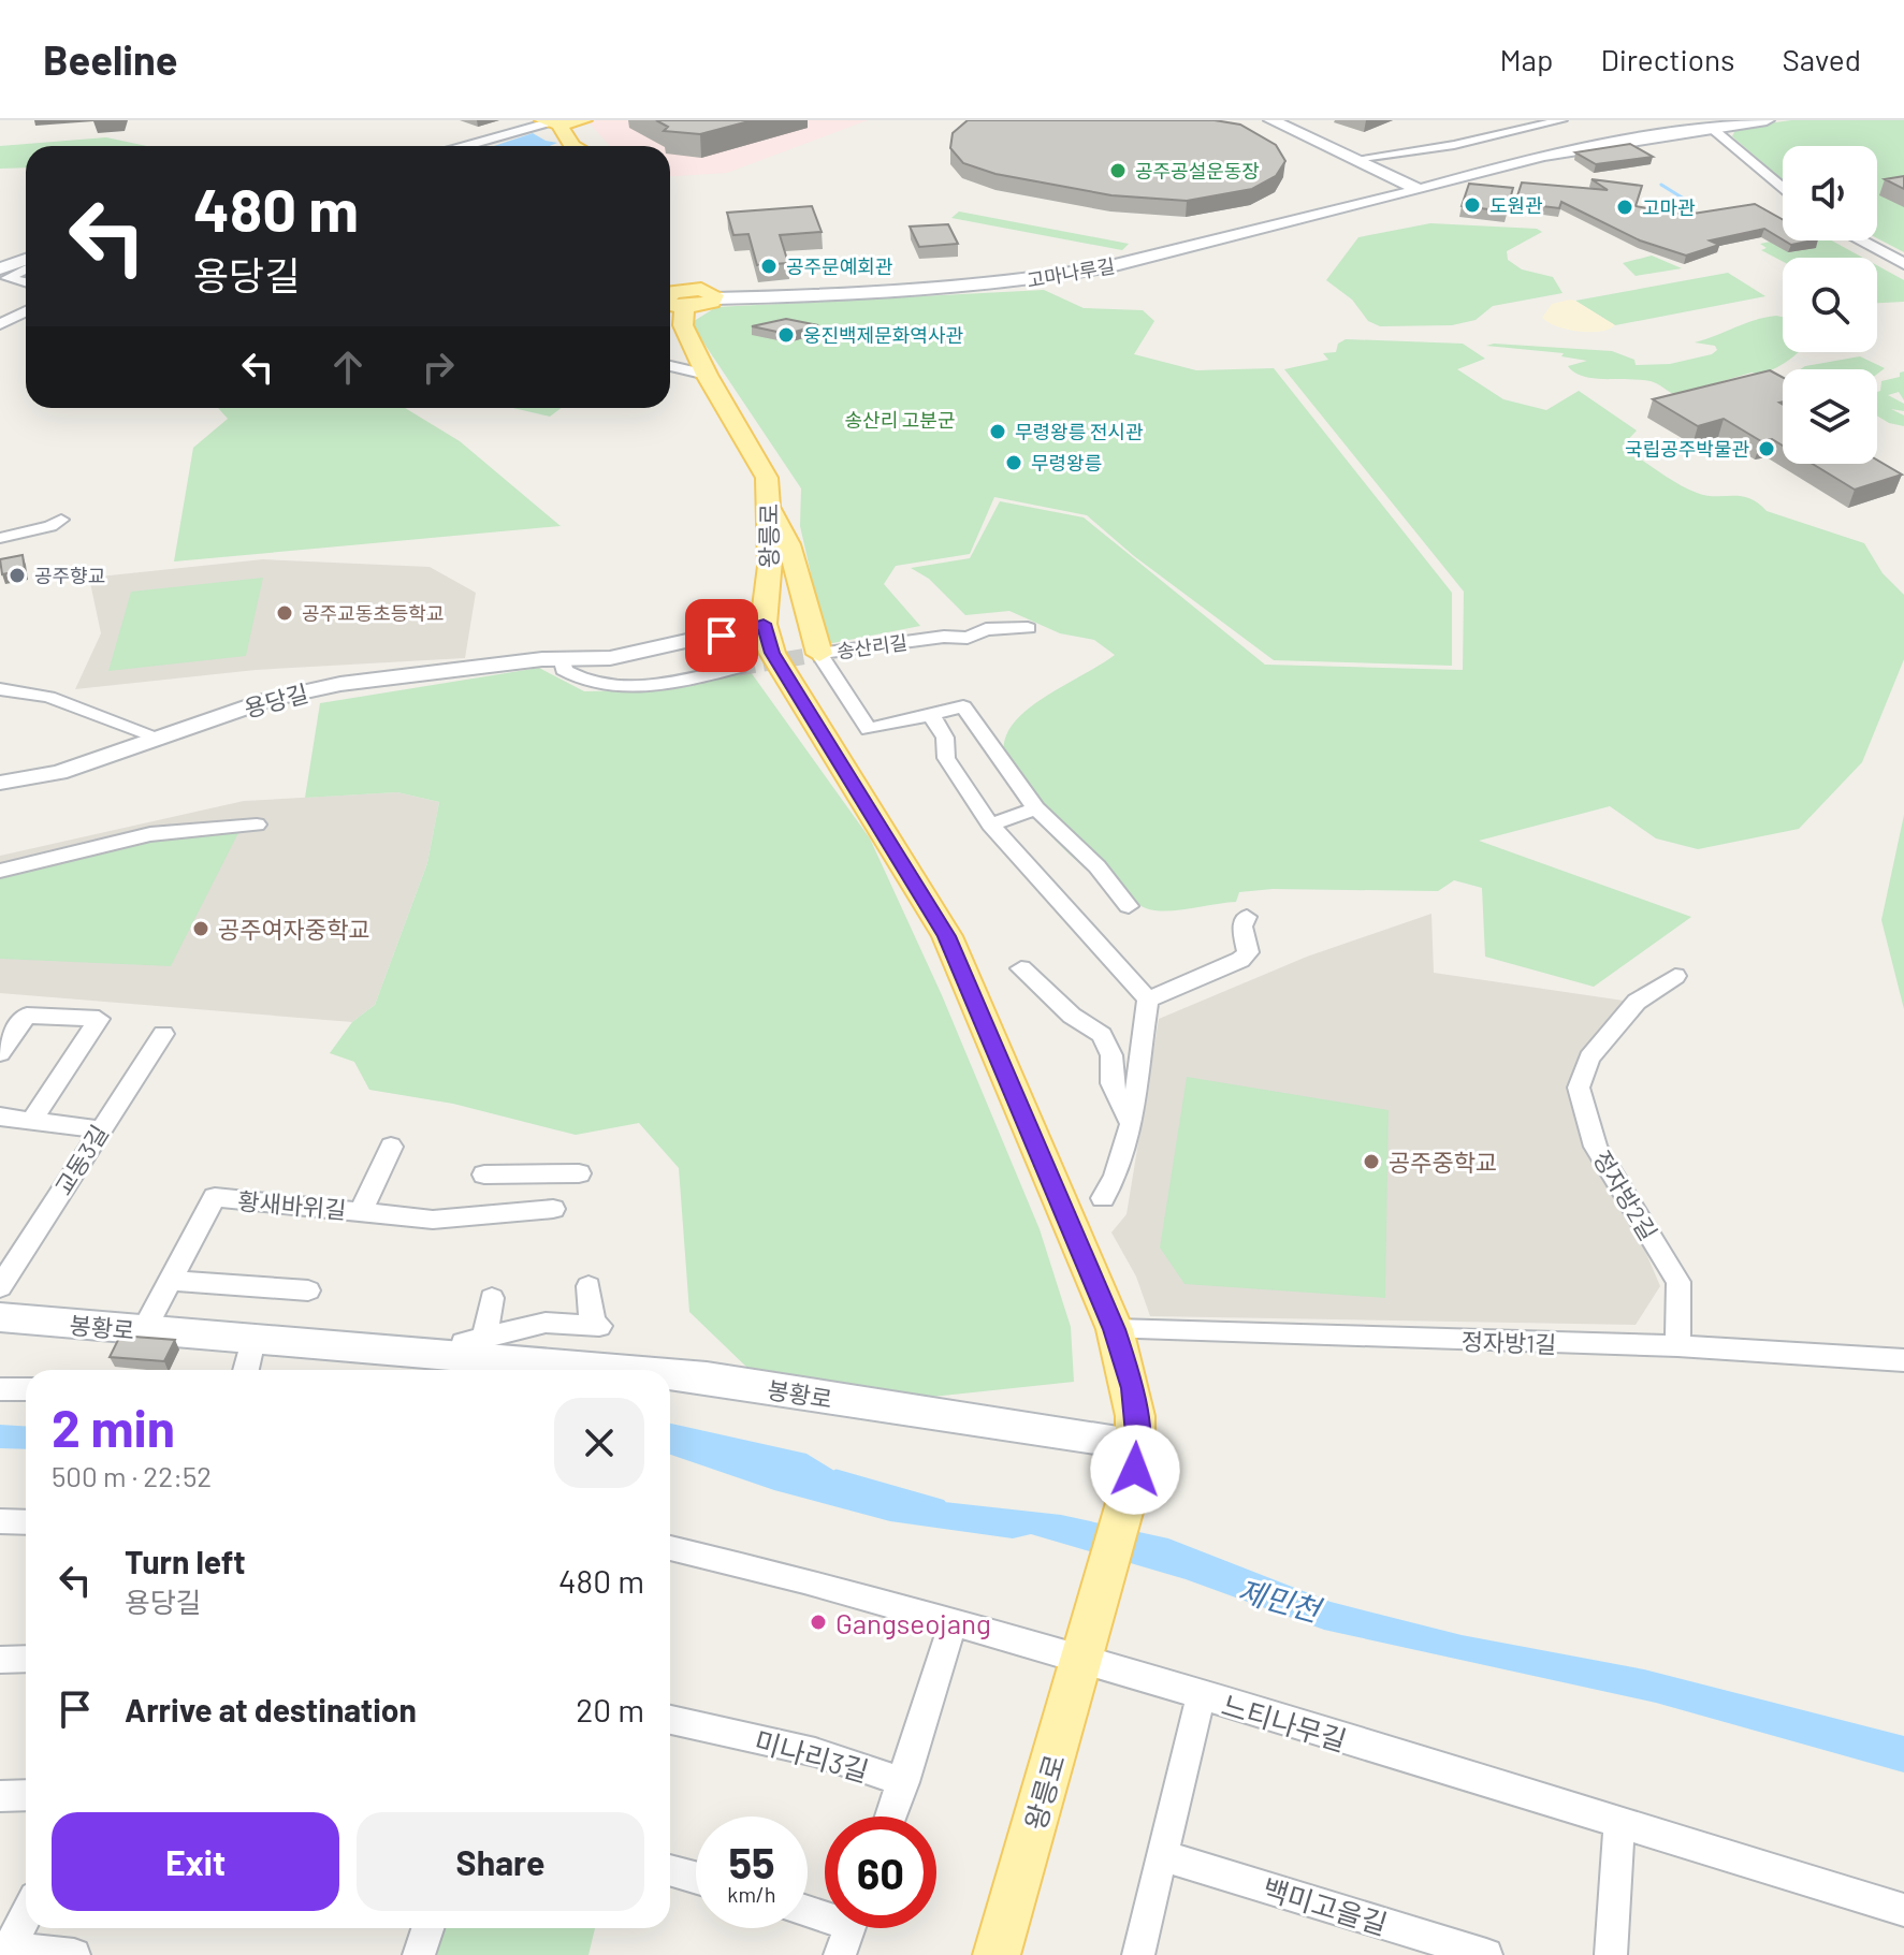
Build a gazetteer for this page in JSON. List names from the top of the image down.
{
  "streets": {
    "main road": ["고마나루길", "왕릉로", "봉황로"],
    "street": [
      "송산리길",
      "용당길",
      "교동3길",
      "정자방2길",
      "황새바위길",
      "정자방1길",
      "느티나무길",
      "미나리3길",
      "백미고을길"
    ]
  },
  "crossings": [
    ["고마나루길", "왕릉로"],
    ["왕릉로", "용당길"],
    ["왕릉로", "봉황로"],
    ["왕릉로", "정자방1길"],
    ["왕릉로", "느티나무길"],
    ["정자방2길", "정자방1길"],
    ["황새바위길", "봉황로"]
  ],
  "water": ["제민천"],
  "parks": ["송산리 고분군"],
  "places": [
    "공주공설운동장",
    "도원관",
    "고마관",
    "공주문예회관",
    "웅진백제문화역사관",
    "무령왕릉 전시관",
    "국립공주박물관",
    "무령왕릉",
    "공주향교",
    "공주교동초등학교",
    "공주여자중학교",
    "공주중학교",
    "Gangseojang"
  ],
  "page": {
    "header": "Beeline",
    "nav": ["Map", "Directions", "Saved"],
    "turn": ["480 m", "용당길"],
    "heading": ["2 min", "500 m · 22:52"],
    "list": [
      {
        "name": "Turn left",
        "note": "용당길",
        "value": "480 m"
      },
      {
        "name": "Arrive at destination",
        "value": "20 m"
      }
    ],
    "buttons": ["Exit", "Share"],
    "speed": "55 km/h",
    "limit": "60"
  }
}
